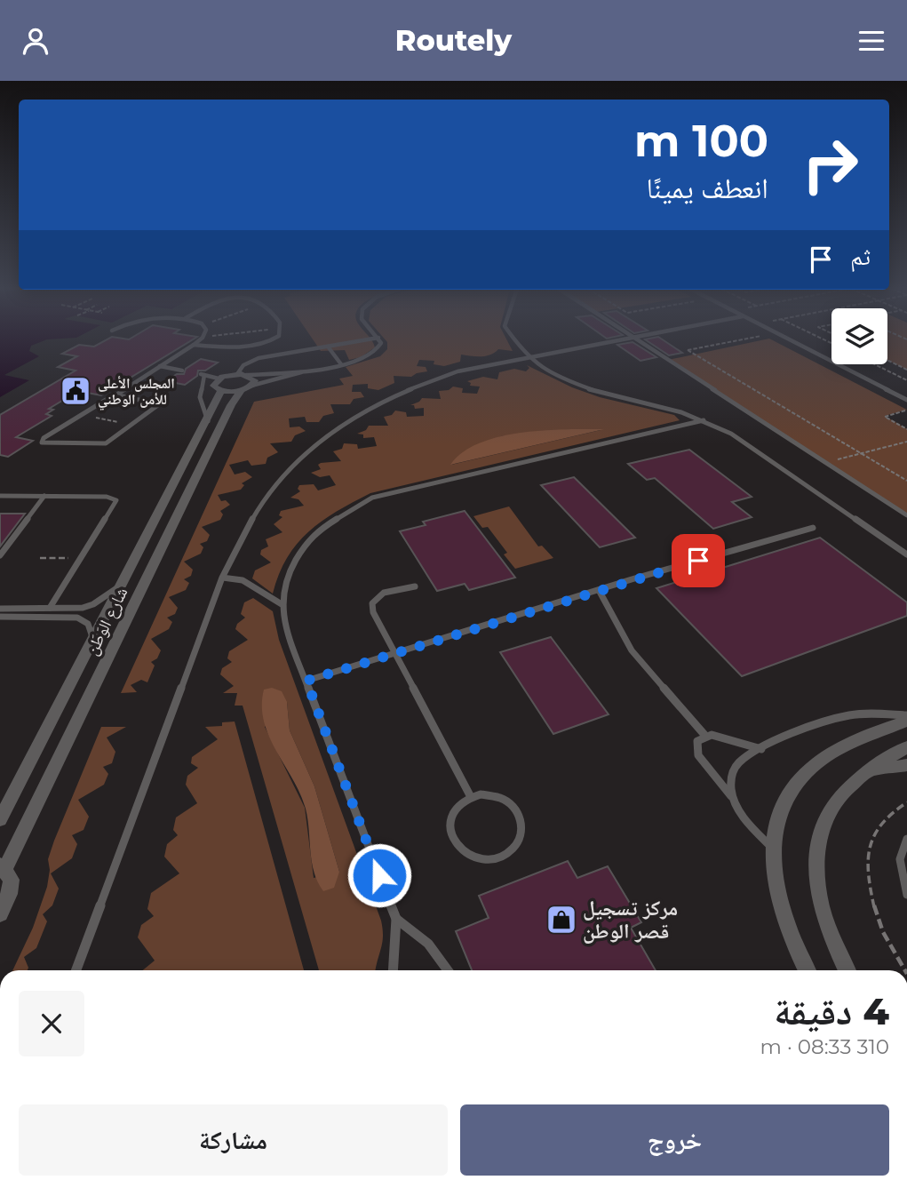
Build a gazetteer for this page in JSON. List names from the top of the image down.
{
  "streets": {
    "street": ["شارع الوَطَن"]
  },
  "places": {
    "public building": ["المجلس الأعلى للأمن الوطني"],
    "shop": ["مركز تسجيل قصر الوطن"]
  },
  "page": {
    "header": "Routely",
    "turn": ["100 m", "انعطف يمينًا"],
    "then": "ثم",
    "heading": ["4 دقيقة", "310 m · 08:33"],
    "buttons": ["خروج", "مشاركة"]
  }
}
